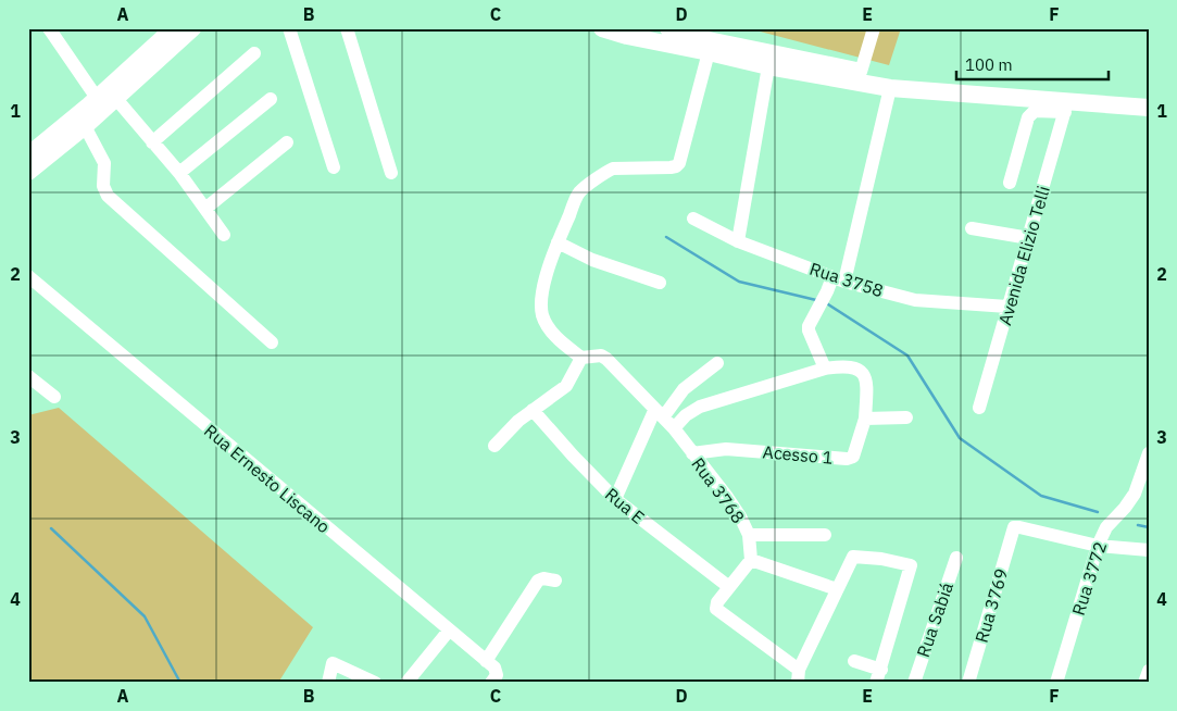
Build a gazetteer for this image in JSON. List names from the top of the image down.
{
  "streets": {
    "street": [
      "Avenida Elizio Telli",
      "Rua 3758",
      "Acesso 1",
      "Rua Ernesto Liscano",
      "Rua 3768",
      "Rua E",
      "Rua 3772",
      "Rua 3769",
      "Rua Sabiá"
    ]
  },
  "crossings": [
    ["Avenida Elizio Telli", "Rua 3758"],
    ["Acesso 1", "Rua 3768"],
    ["Rua 3772", "Rua 3769"]
  ],
  "scale_bar": "100 m",
  "grid": {
    "columns": [
      "A",
      "B",
      "C",
      "D",
      "E",
      "F"
    ],
    "rows": [
      "1",
      "2",
      "3",
      "4"
    ]
  }
}
